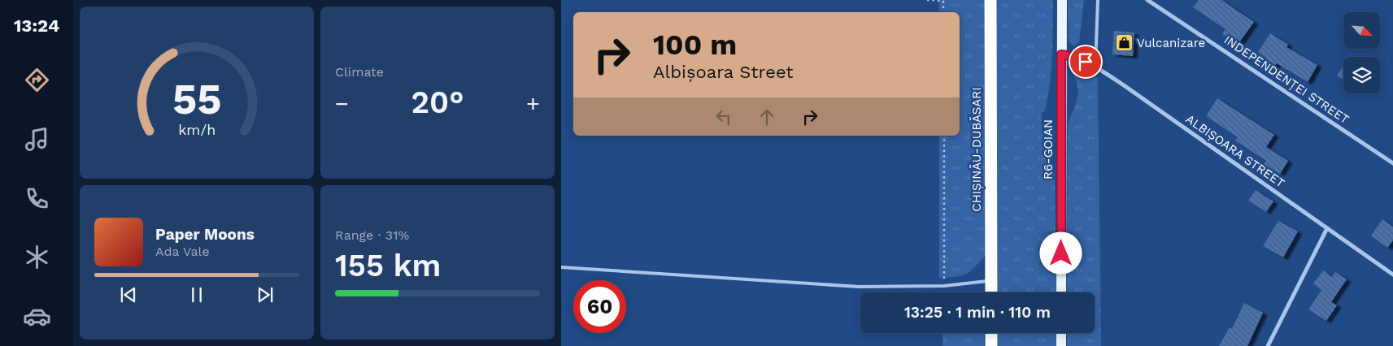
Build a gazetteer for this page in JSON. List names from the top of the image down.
{
  "streets": {
    "highway": ["CHIȘINĂU-DUBĂSARI"],
    "main road": ["R6-GOIAN"],
    "street": ["INDEPENDENȚEI STREET", "ALBIȘOARA STREET"]
  },
  "crossings": [
    ["R6-GOIAN", "ALBIȘOARA STREET"]
  ],
  "places": {
    "shop": ["Vulcanizare"]
  },
  "north": "bottom right",
  "page": {
    "tabs": "13:24",
    "tile": [
      "Climate",
      ["Range · 31%", "155 km"]
    ],
    "turn": ["100 m", "Albișoara Street"],
    "heat": ["−", "20°", "+"],
    "song": ["Paper Moons", "Ada Vale"],
    "limit": "60",
    "trip": "13:25 · 1 min · 110 m",
    "gauge": ["55", "km/h"]
  }
}
